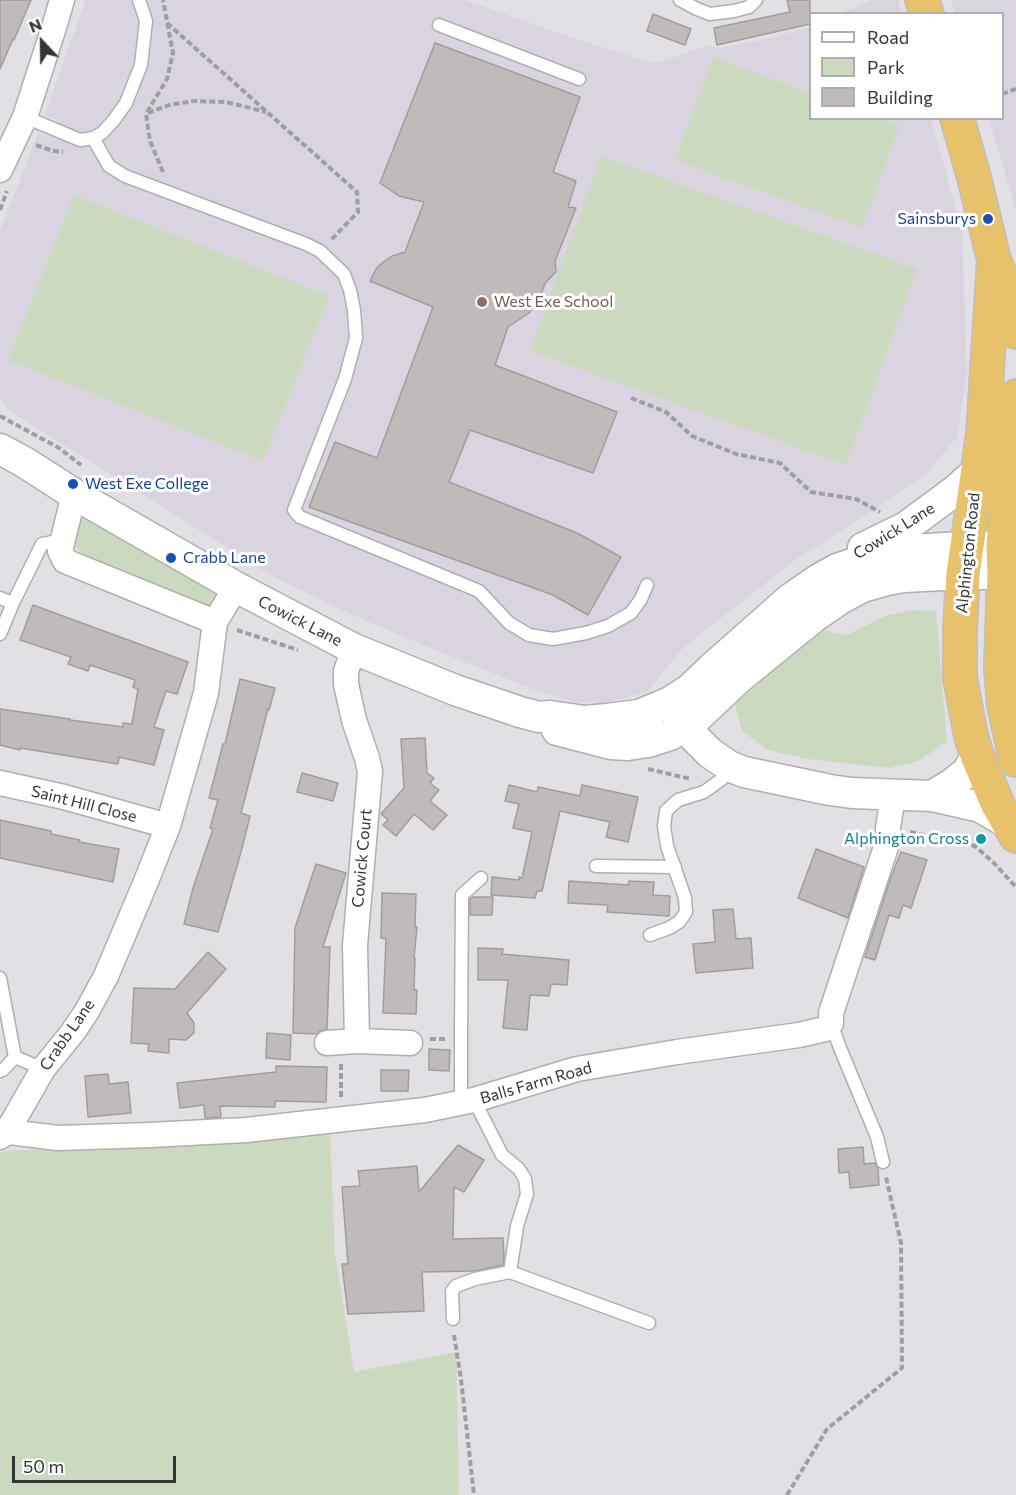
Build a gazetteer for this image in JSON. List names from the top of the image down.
{
  "streets": {
    "highway": ["Alphington Road"],
    "street": [
      "Cowick Lane",
      "Saint Hill Close",
      "Cowick Court",
      "Crabb Lane",
      "Balls Farm Road"
    ]
  },
  "crossings": [
    ["Cowick Lane", "Alphington Road"],
    ["Cowick Lane", "Cowick Court"],
    ["Cowick Lane", "Crabb Lane"],
    ["Saint Hill Close", "Crabb Lane"],
    ["Crabb Lane", "Balls Farm Road"]
  ],
  "places": [
    "Sainsburys",
    "West Exe School",
    "West Exe College",
    "Crabb Lane",
    "Alphington Cross"
  ],
  "legend": ["Road", "Park", "Building"],
  "scale_bar": "50 m",
  "north": "top"
}
